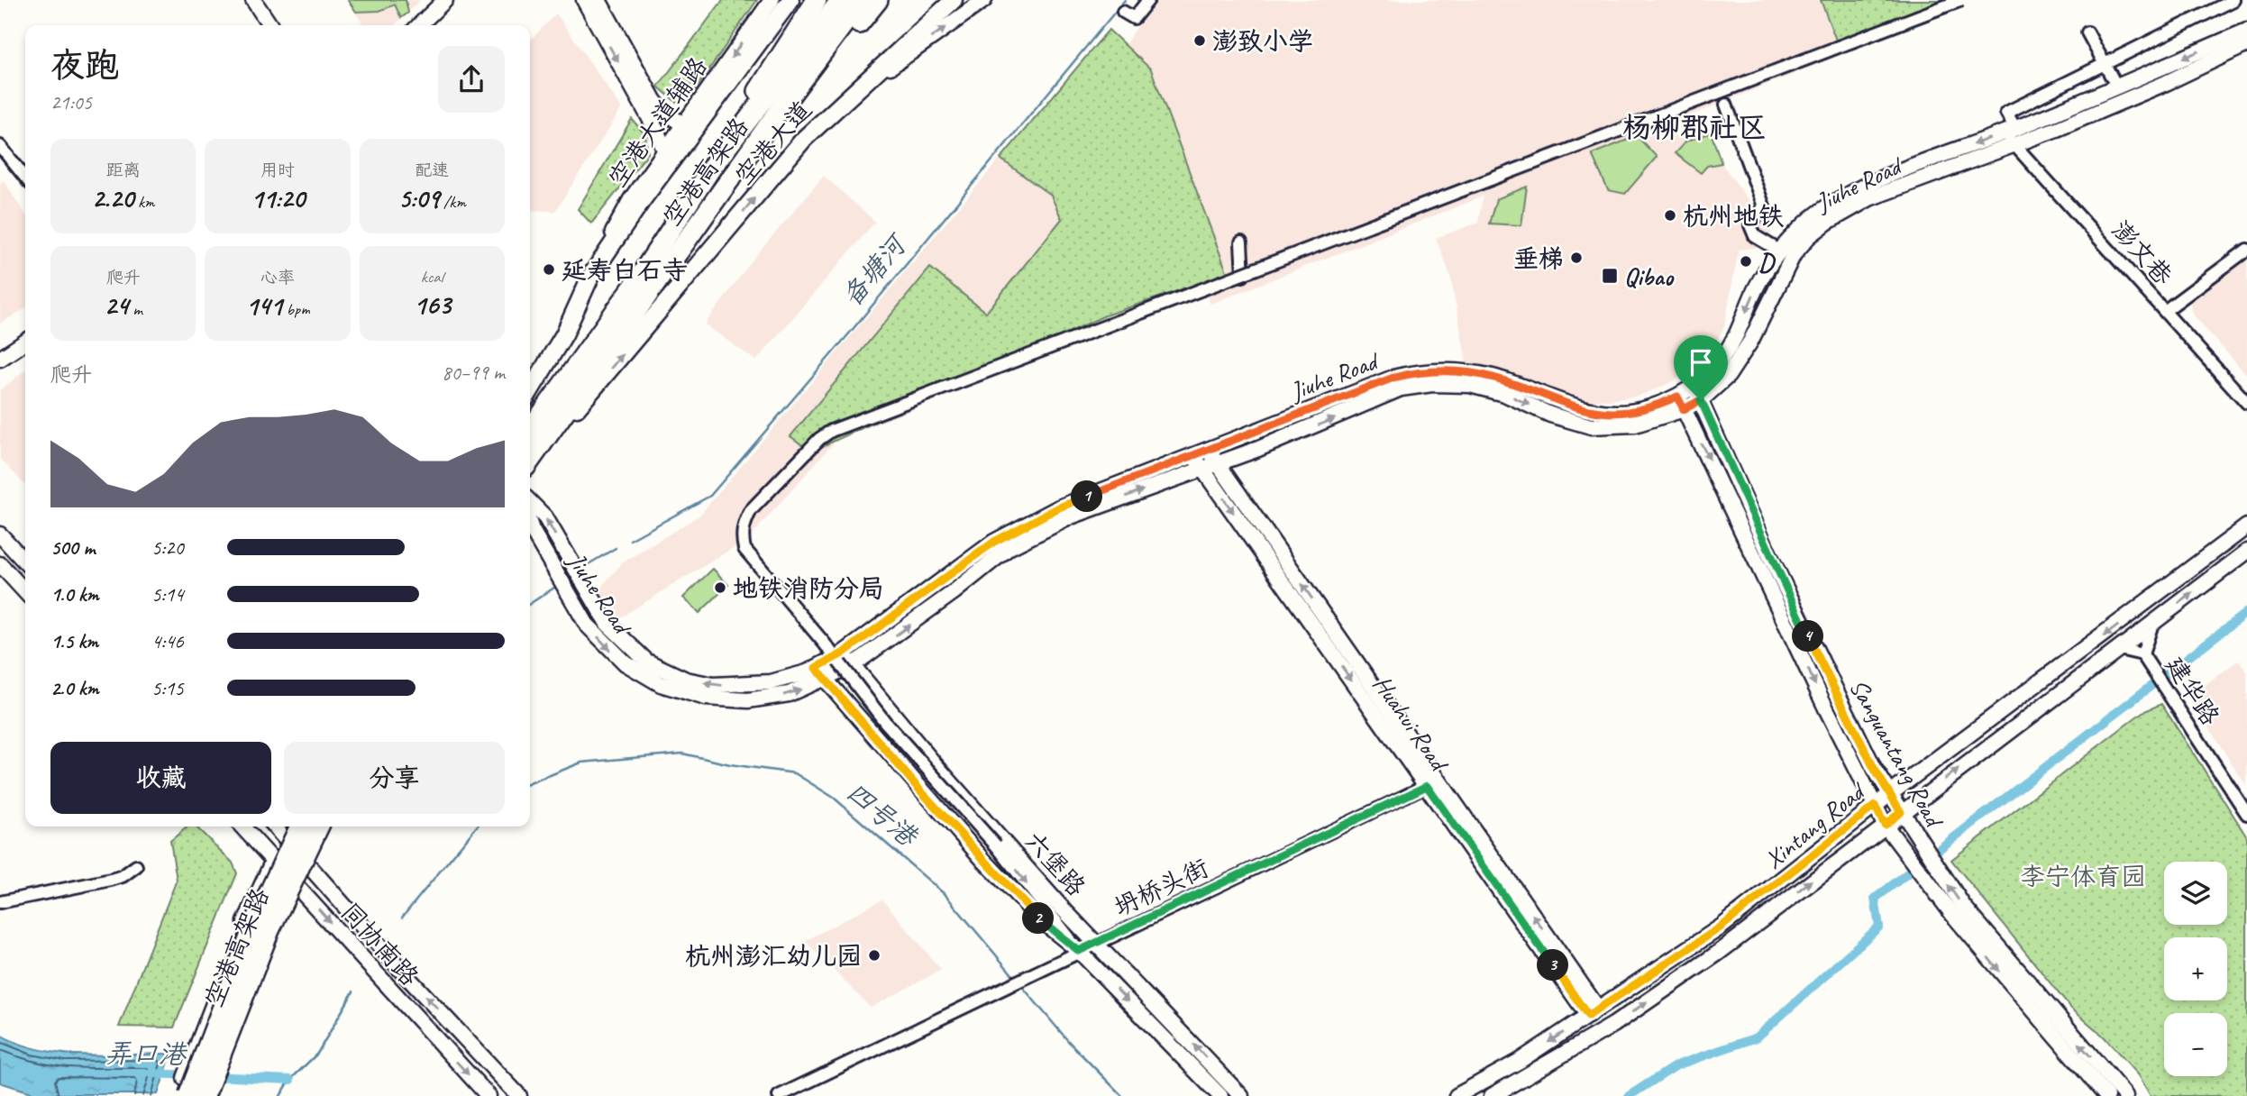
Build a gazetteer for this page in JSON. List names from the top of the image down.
{
  "streets": {
    "highway": ["空港高架路"],
    "main road": ["空港大道"],
    "street": [
      "空港大道辅路",
      "Jiuhe Road",
      "澎文巷",
      "建华路",
      "Huahui Road",
      "Sanguantang Road",
      "Xintang Road",
      "六堡路",
      "坍桥头街",
      "同协南路"
    ]
  },
  "crossings": [
    ["Jiuhe Road", "澎文巷"],
    ["Jiuhe Road", "Huahui Road"],
    ["Jiuhe Road", "Sanguantang Road"],
    ["Jiuhe Road", "六堡路"],
    ["建华路", "Xintang Road"],
    ["Huahui Road", "Xintang Road"],
    ["Huahui Road", "坍桥头街"],
    ["Sanguantang Road", "Xintang Road"],
    ["六堡路", "坍桥头街"]
  ],
  "one_way": ["空港大道辅路"],
  "districts": ["杨柳郡社区"],
  "water": ["备塘河", "四号港", "弄口港"],
  "parks": ["李宁体育园"],
  "places": {
    "other": [
      "澎致小学",
      "杭州地铁",
      "垂梯",
      "D",
      "延寿白石寺",
      "地铁消防分局",
      "杭州澎汇幼儿园"
    ],
    "transit": ["Qibao"]
  },
  "page": {
    "heading": ["夜跑", "21:05"],
    "stats": [
      ["距离", "2.20 km"],
      ["用时", "11:20"],
      ["配速", "5:09 /km"],
      ["爬升", "24 m"],
      ["心率", "141 bpm"],
      ["kcal", "163"]
    ],
    "chart": ["爬升", "80–99 m"],
    "pins": [
      "1",
      "4",
      "2",
      "3"
    ],
    "list": [
      {
        "name": "500 m",
        "note": "5:20"
      },
      {
        "name": "1.0 km",
        "note": "5:14"
      },
      {
        "name": "1.5 km",
        "note": "4:46"
      },
      {
        "name": "2.0 km",
        "note": "5:15"
      }
    ],
    "buttons": ["收藏", "分享"],
    "map_buttons": ["+", "−"]
  }
}
